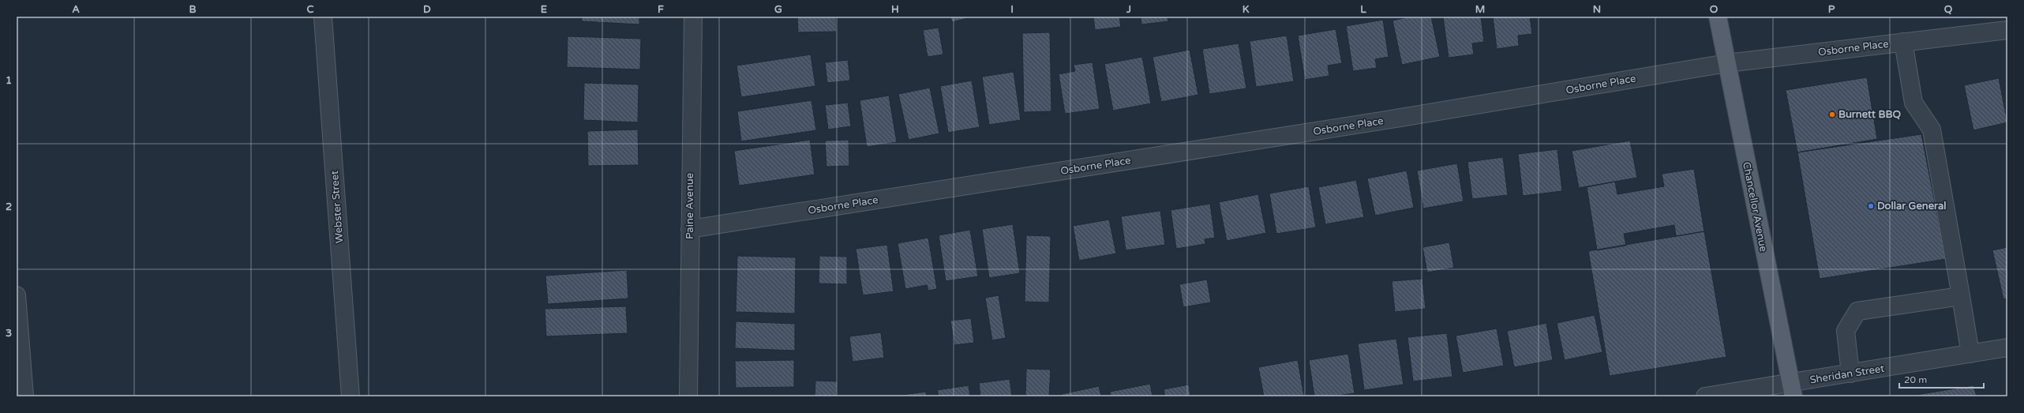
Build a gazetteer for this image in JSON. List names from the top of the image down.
{
  "streets": {
    "main road": ["Chancellor Avenue"],
    "street": [
      "Osborne Place",
      "Paine Avenue",
      "Webster Street",
      "Sheridan Street"
    ]
  },
  "crossings": [
    ["Osborne Place", "Paine Avenue"],
    ["Osborne Place", "Chancellor Avenue"],
    ["Chancellor Avenue", "Sheridan Street"]
  ],
  "places": ["Burnett BBQ", "Dollar General"],
  "scale_bar": "20 m",
  "grid": {
    "columns": [
      "A",
      "B",
      "C",
      "D",
      "E",
      "F",
      "G",
      "H",
      "I",
      "J",
      "K",
      "L",
      "M",
      "N",
      "O",
      "P",
      "Q"
    ],
    "rows": ["1", "2", "3"]
  }
}
